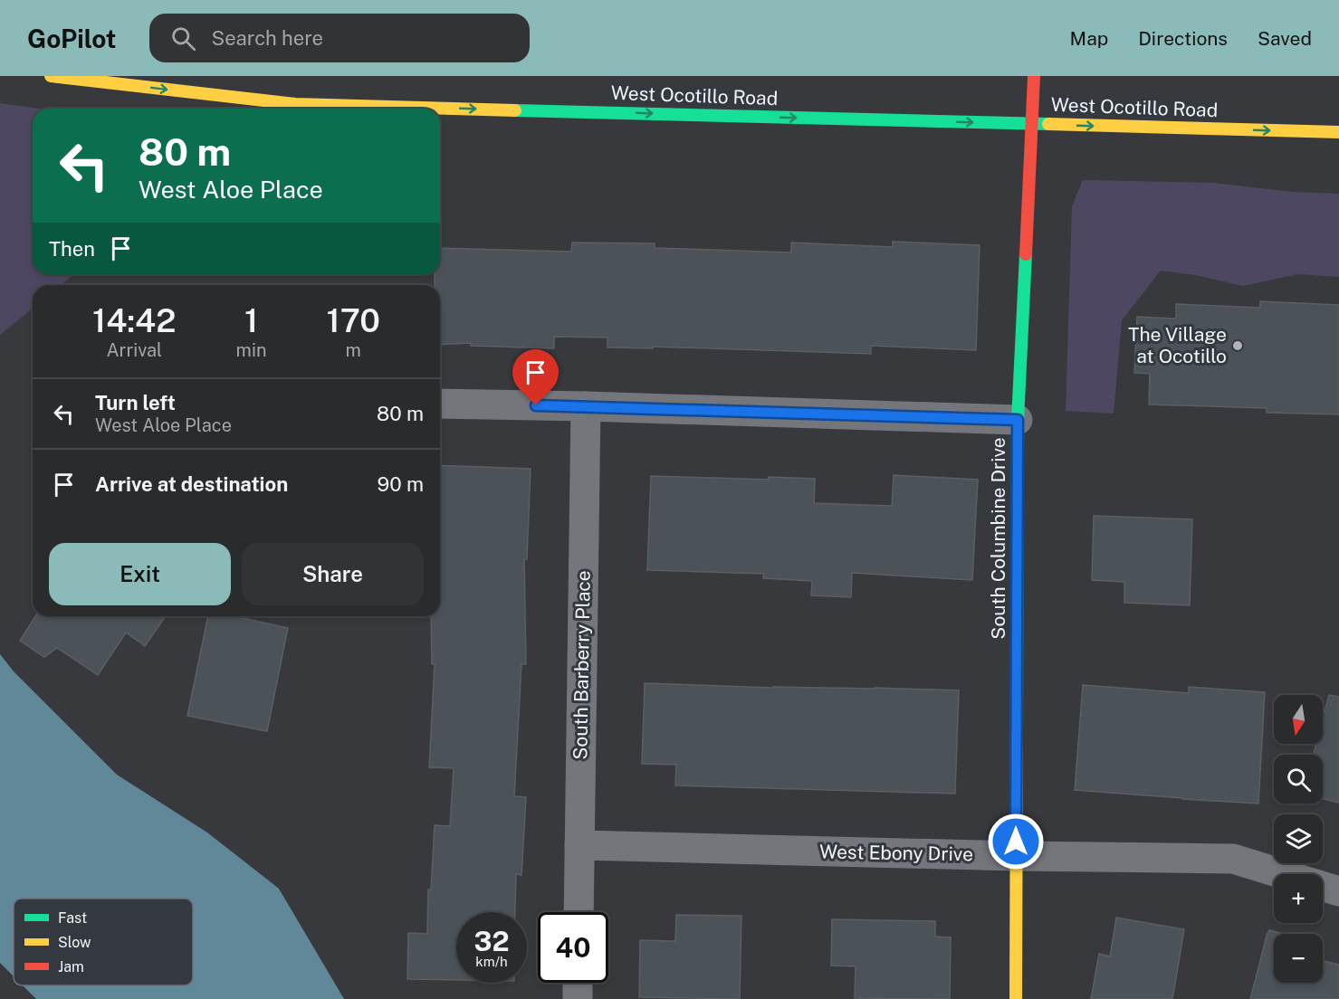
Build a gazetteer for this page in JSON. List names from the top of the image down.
{
  "streets": {
    "main road": ["West Ocotillo Road", "South Columbine Drive"],
    "street": ["South Barberry Place", "West Ebony Drive"]
  },
  "crossings": [
    ["West Ocotillo Road", "South Columbine Drive"],
    ["South Columbine Drive", "West Ebony Drive"],
    ["South Barberry Place", "West Ebony Drive"]
  ],
  "one_way": ["West Ocotillo Road"],
  "places": ["The Village at Ocotillo"],
  "legend": ["Fast", "Slow", "Jam"],
  "north": "bottom",
  "page": {
    "header": "GoPilot",
    "search": "Search here",
    "nav": ["Map", "Directions", "Saved"],
    "turn": ["80 m", "West Aloe Place"],
    "then": "Then",
    "eta": [
      "14:42",
      "Arrival",
      "1",
      "min",
      "170",
      "m"
    ],
    "list": [
      {
        "name": "Turn left",
        "note": "West Aloe Place",
        "value": "80 m"
      },
      {
        "name": "Arrive at destination",
        "value": "90 m"
      }
    ],
    "buttons": ["Exit", "Share"],
    "map_buttons": ["+", "−"],
    "speed": "32 km/h",
    "limit": "40"
  }
}
